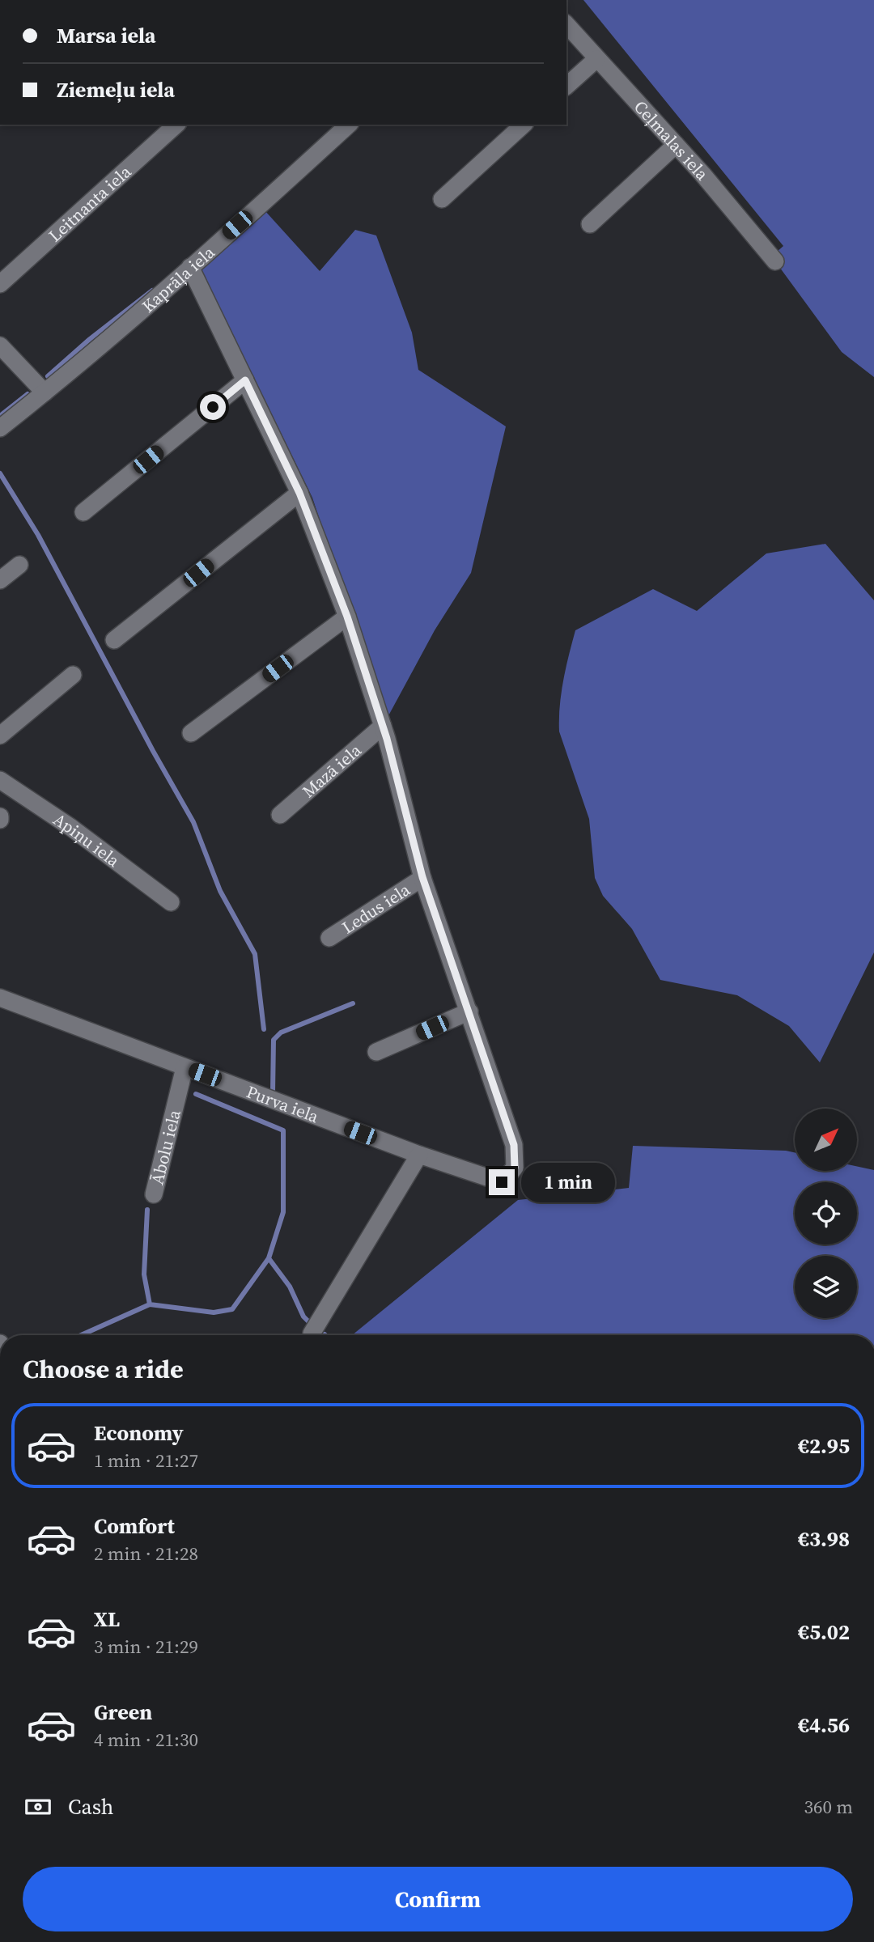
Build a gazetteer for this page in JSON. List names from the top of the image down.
{
  "streets": {
    "street": [
      "Ceļmalas iela",
      "Leitnanta iela",
      "Kaprāļa iela",
      "Mazā iela",
      "Apiņu iela",
      "Ledus iela",
      "Purva iela",
      "Ābolu iela"
    ]
  },
  "crossings": [
    ["Purva iela", "Ābolu iela"]
  ],
  "north": "top right",
  "page": {
    "banner": ["Marsa iela", "Ziemeļu iela"],
    "bubble": "1 min",
    "heading": "Choose a ride",
    "list": [
      {
        "name": "Economy",
        "note": "1 min · 21:27",
        "value": "€2.95"
      },
      {
        "name": "Comfort",
        "note": "2 min · 21:28",
        "value": "€3.98"
      },
      {
        "name": "XL",
        "note": "3 min · 21:29",
        "value": "€5.02"
      },
      {
        "name": "Green",
        "note": "4 min · 21:30",
        "value": "€4.56"
      }
    ],
    "pay": ["Cash", "360 m"],
    "buttons": "Confirm"
  }
}
